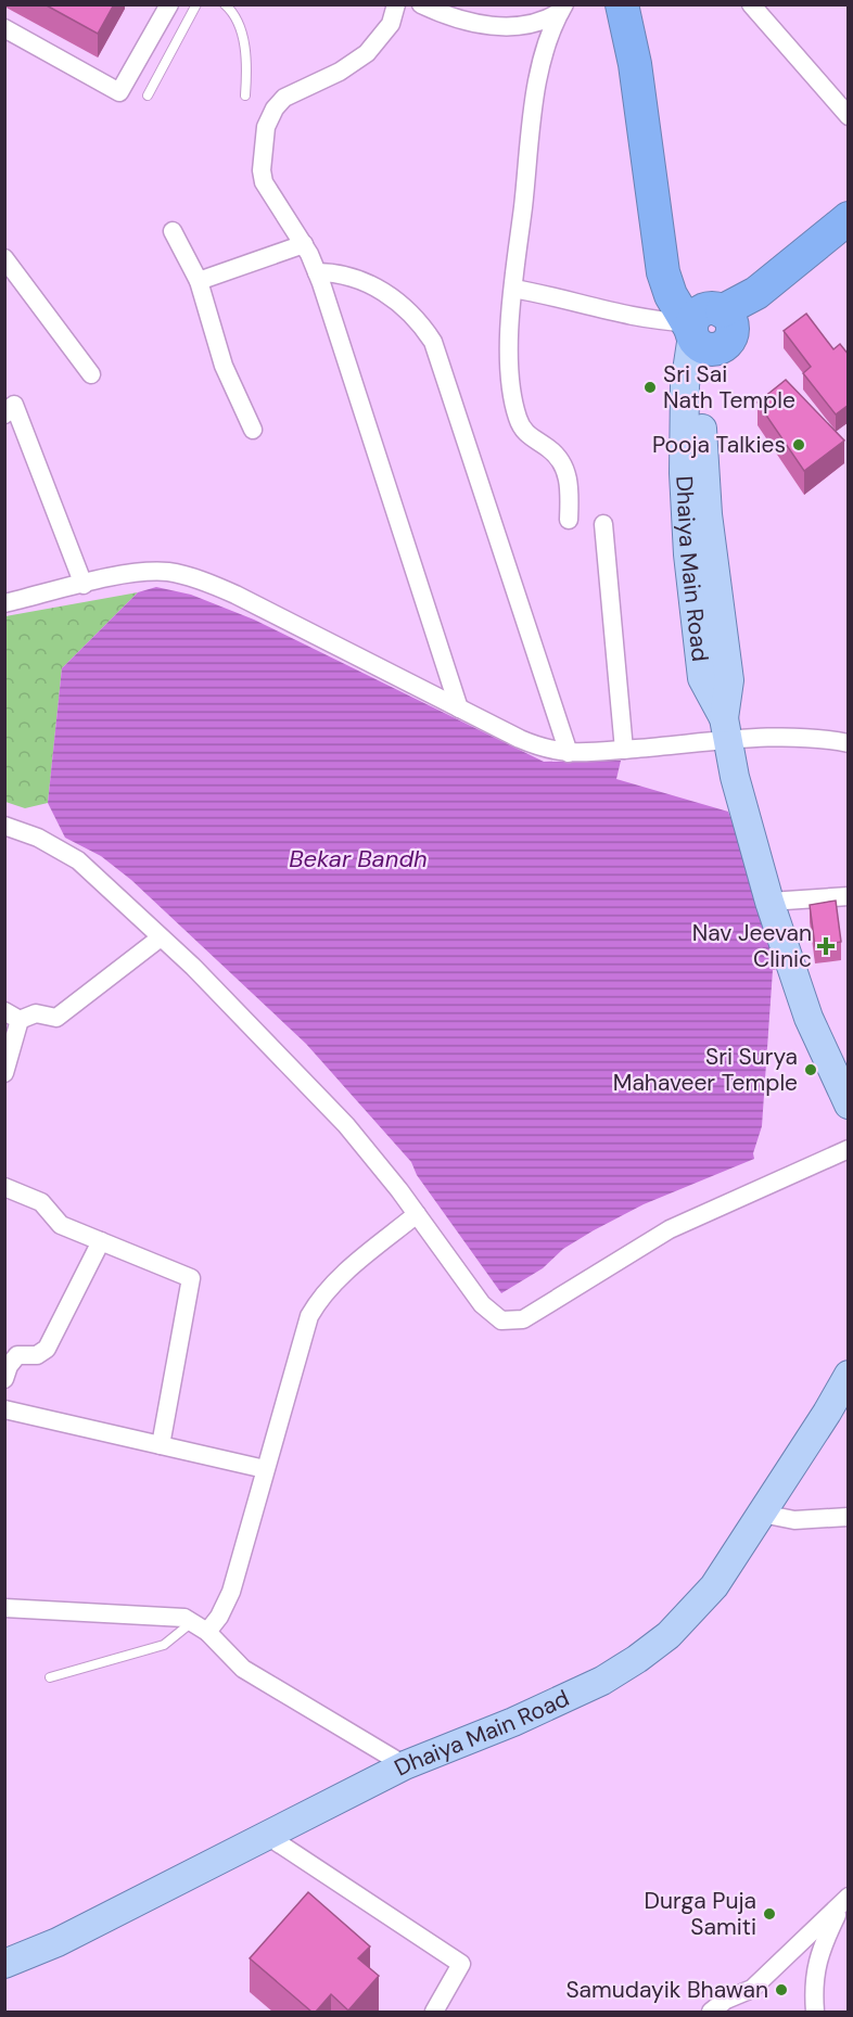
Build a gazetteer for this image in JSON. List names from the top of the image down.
{
  "streets": {
    "highway": ["Dhaiya Main Road"]
  },
  "water": ["Bekar Bandh"],
  "places": {
    "other": [
      "Sri Sai Nath Temple",
      "Pooja Talkies",
      "Sri Surya Mahaveer Temple",
      "Durga Puja Samiti",
      "Samudayik Bhawan"
    ],
    "health": ["Nav Jeevan Clinic"]
  }
}
